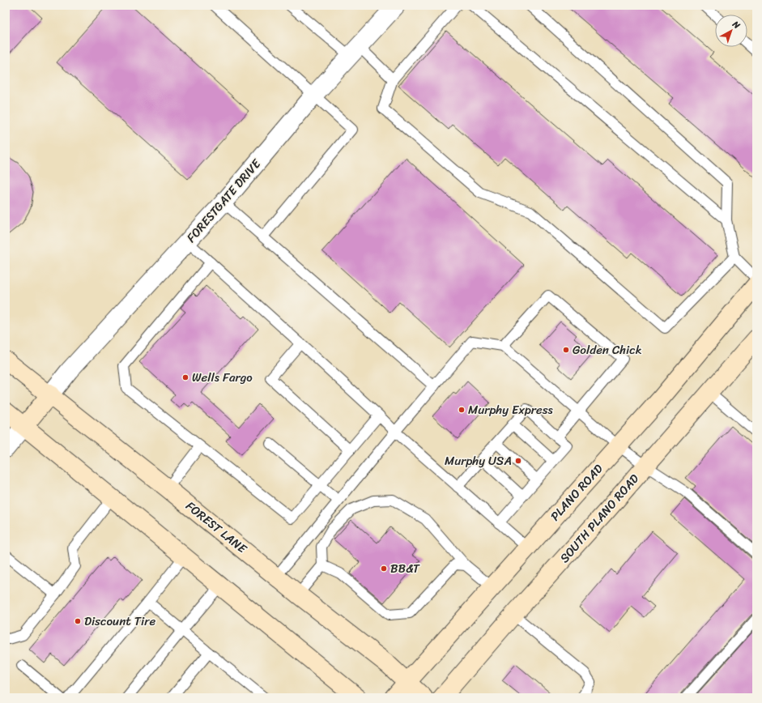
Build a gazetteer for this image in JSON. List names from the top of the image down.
{
  "streets": {
    "main road": ["PLANO ROAD", "SOUTH PLANO ROAD", "FOREST LANE"],
    "street": ["FORESTGATE DRIVE"]
  },
  "crossings": [
    ["FORESTGATE DRIVE", "FOREST LANE"],
    ["PLANO ROAD", "FOREST LANE"]
  ],
  "places": [
    "Golden Chick",
    "Wells Fargo",
    "Murphy Express",
    "Murphy USA",
    "BB&T",
    "Discount Tire"
  ],
  "north": "top right"
}
